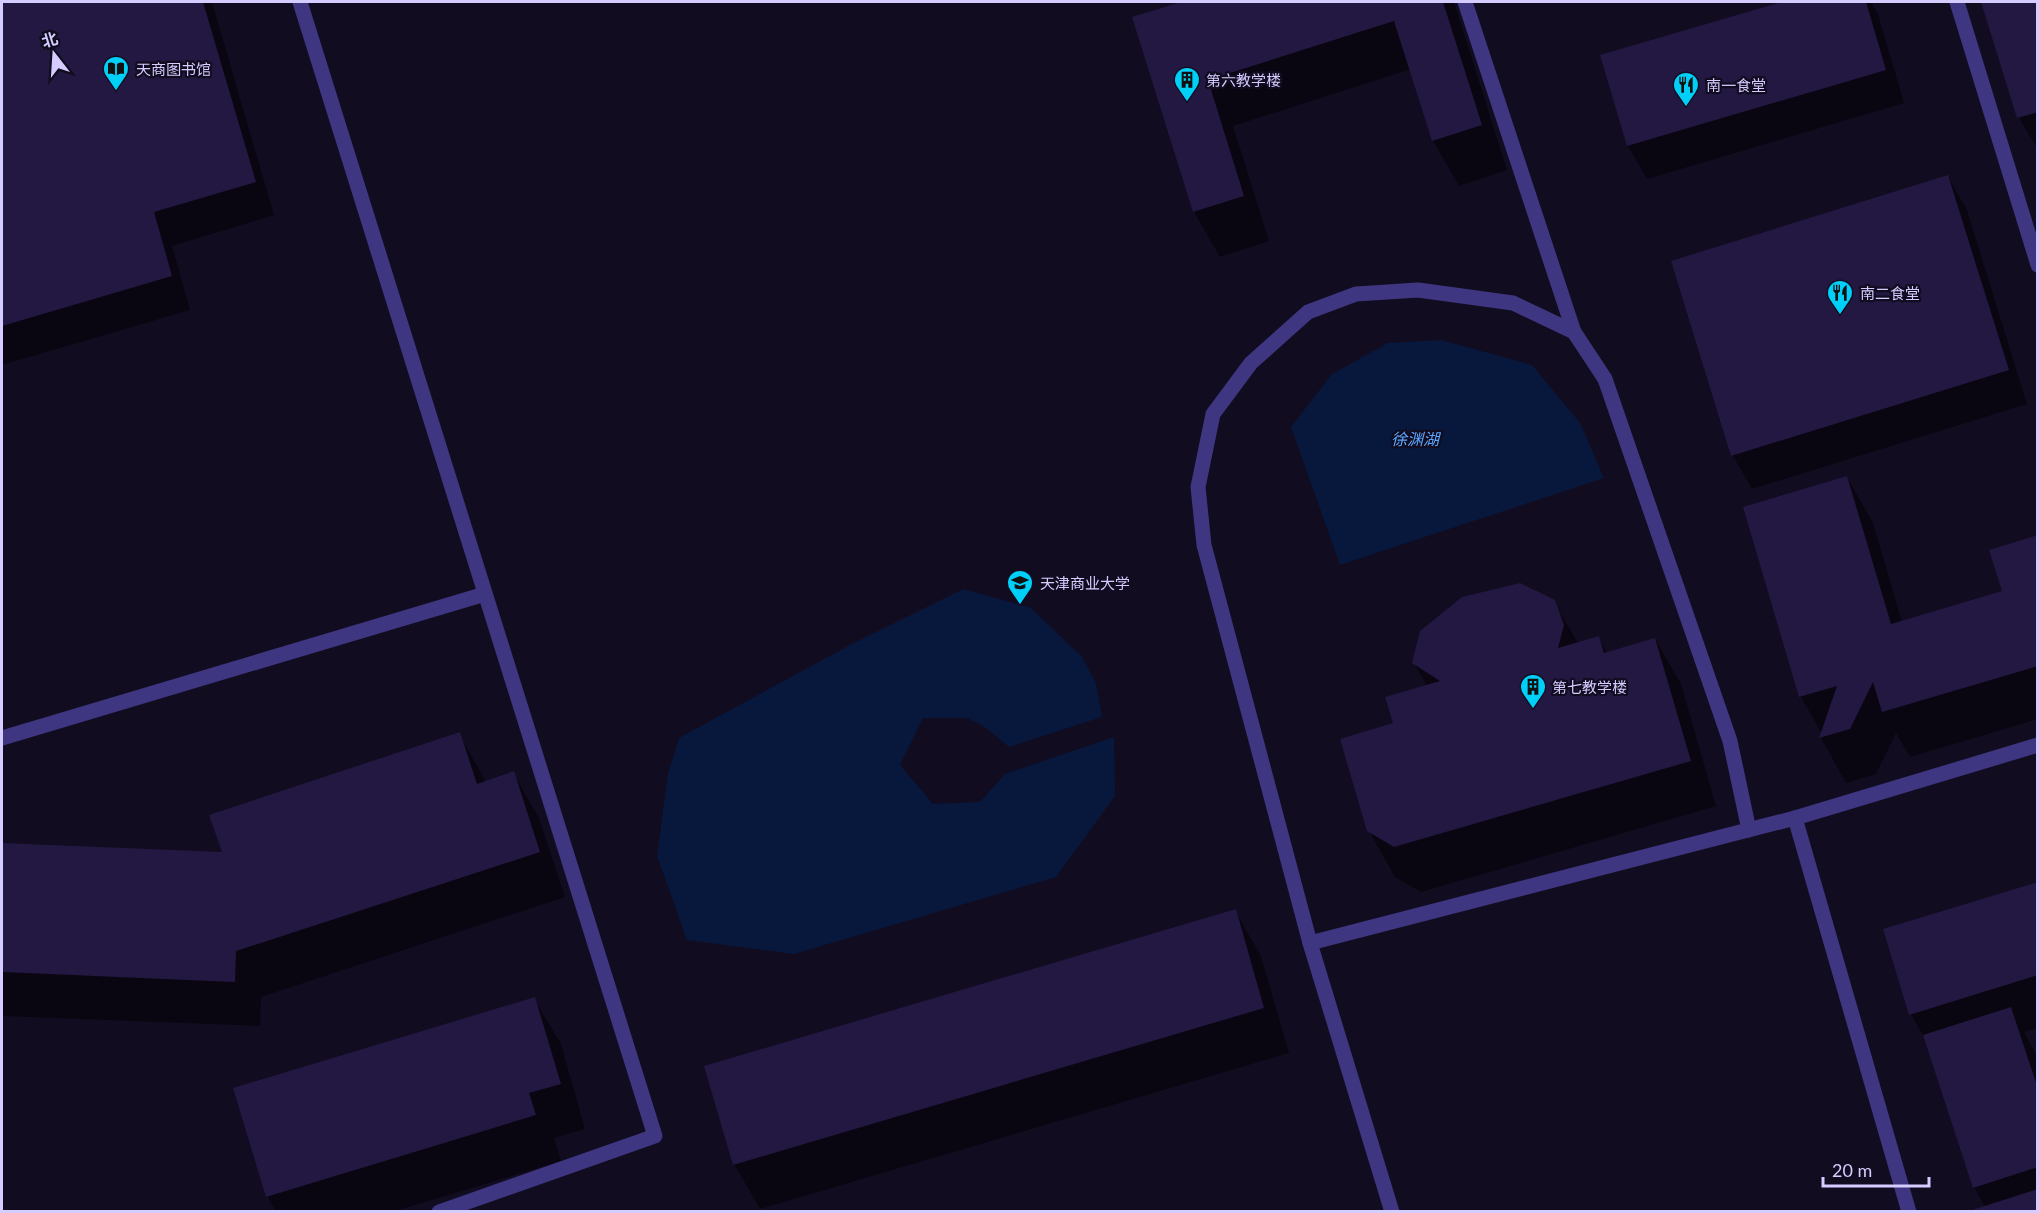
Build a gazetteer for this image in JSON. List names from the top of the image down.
{
  "water": ["徐渊湖"],
  "places": {
    "library": ["天商图书馆"],
    "building": ["第六教学楼", "第七教学楼"],
    "restaurant": ["南一食堂", "南二食堂"],
    "school or university": ["天津商业大学"]
  },
  "scale_bar": "20 m",
  "north": "top"
}
